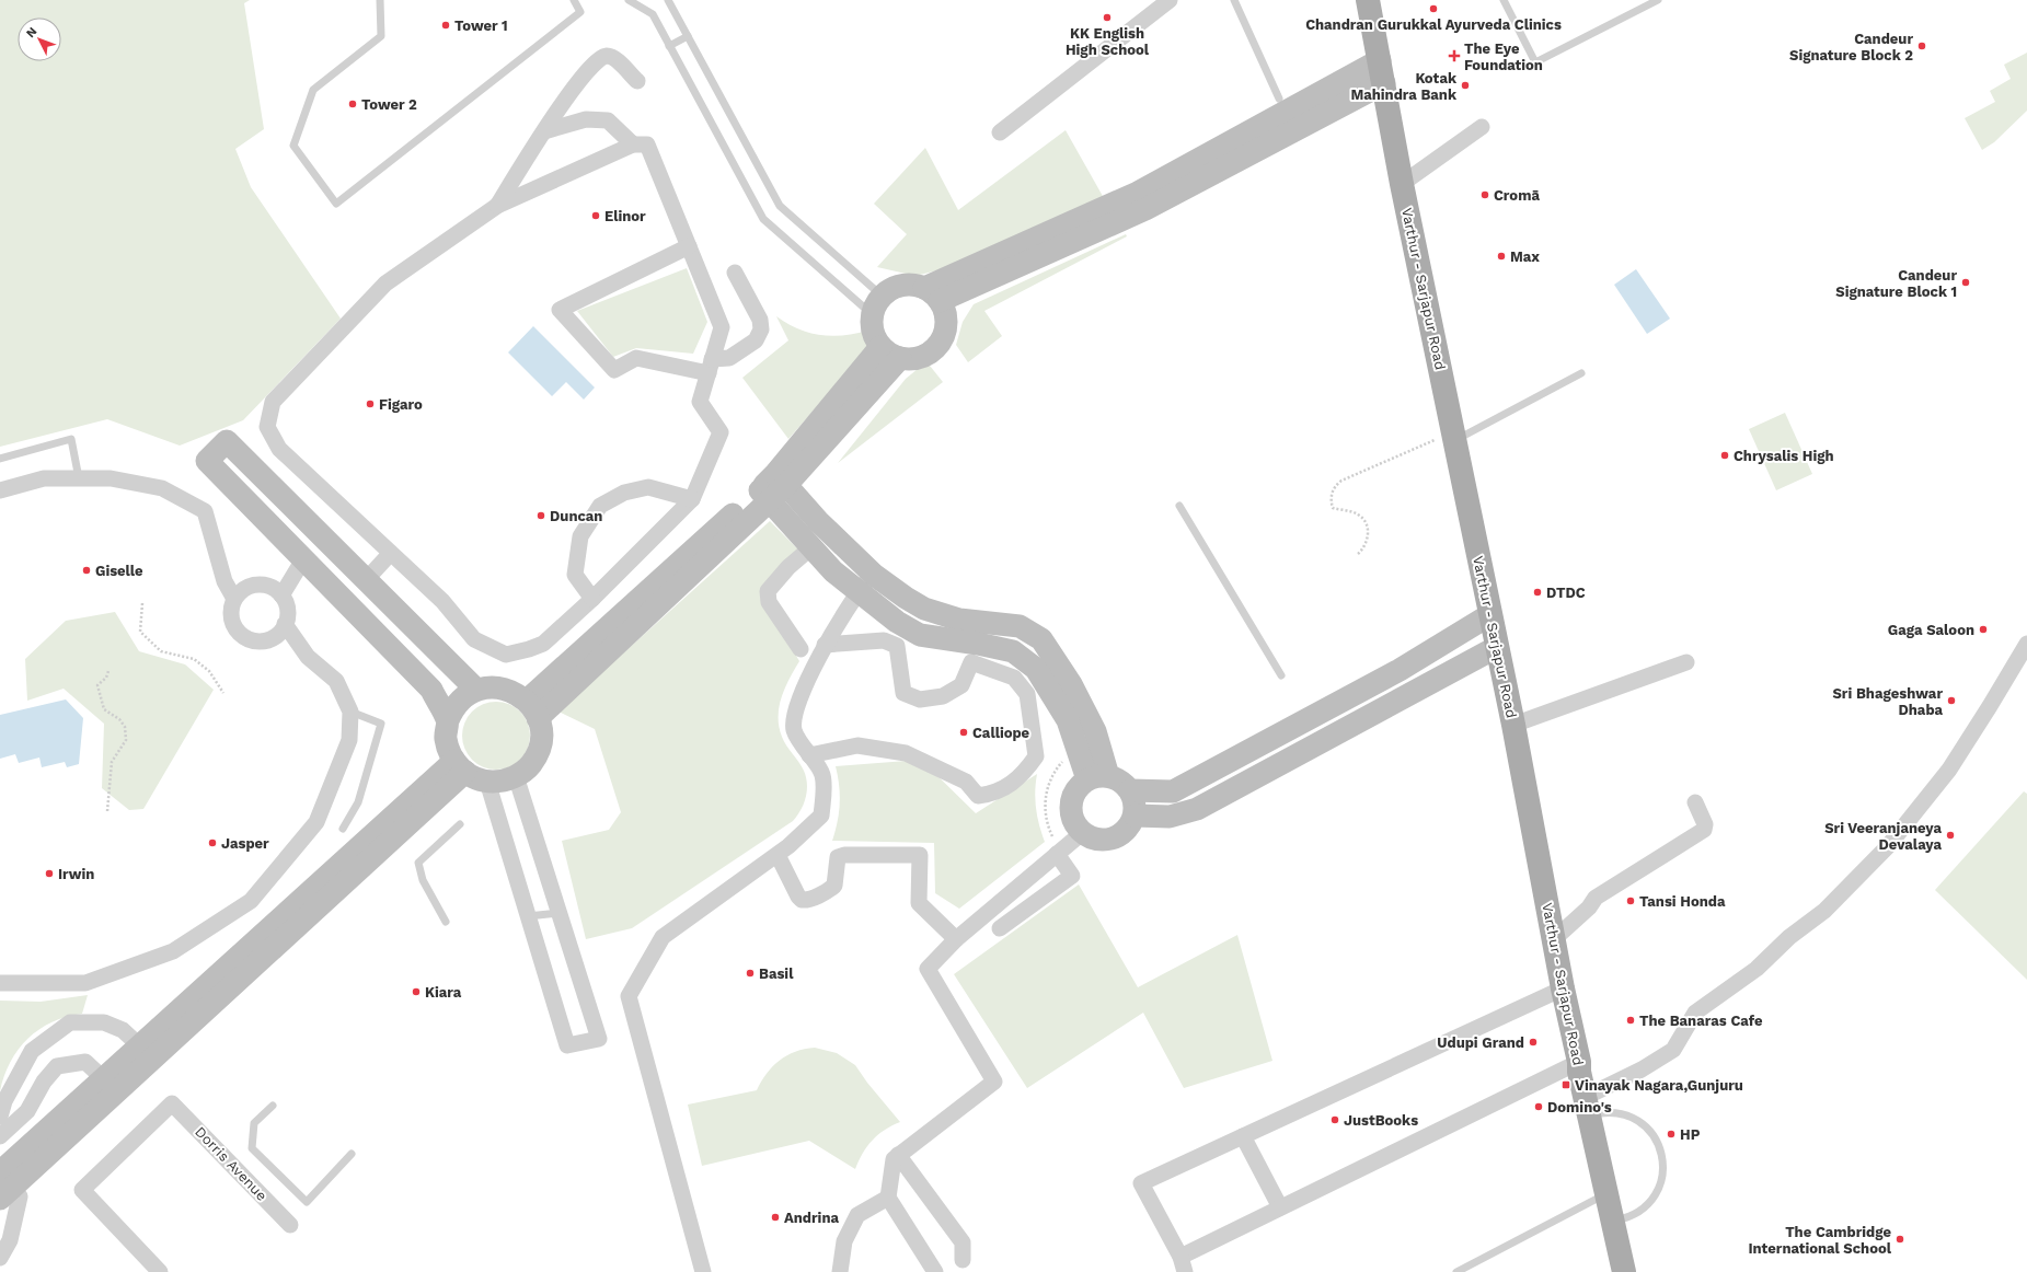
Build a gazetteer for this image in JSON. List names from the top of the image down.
{
  "streets": {
    "main road": ["Varthur - Sarjapur Road"],
    "street": ["Dorris Avenue"]
  },
  "places": {
    "other": [
      "Chandran Gurukkal Ayurveda Clinics",
      "KK English High School",
      "Tower 1",
      "Candeur Signature Block 2",
      "Kotak Mahindra Bank",
      "Tower 2",
      "Cromā",
      "Elinor",
      "Max",
      "Candeur Signature Block 1",
      "Figaro",
      "Chrysalis High",
      "Duncan",
      "Giselle",
      "DTDC",
      "Gaga Saloon",
      "Sri Bhageshwar Dhaba",
      "Calliope",
      "Sri Veeranjaneya Devalaya",
      "Jasper",
      "Irwin",
      "Tansi Honda",
      "Basil",
      "Kiara",
      "The Banaras Cafe",
      "Udupi Grand",
      "Domino's",
      "JustBooks",
      "HP",
      "Andrina",
      "The Cambridge International School"
    ],
    "health": ["The Eye Foundation"],
    "transit": ["Vinayak Nagara,Gunjuru"]
  },
  "north": "top left"
}
